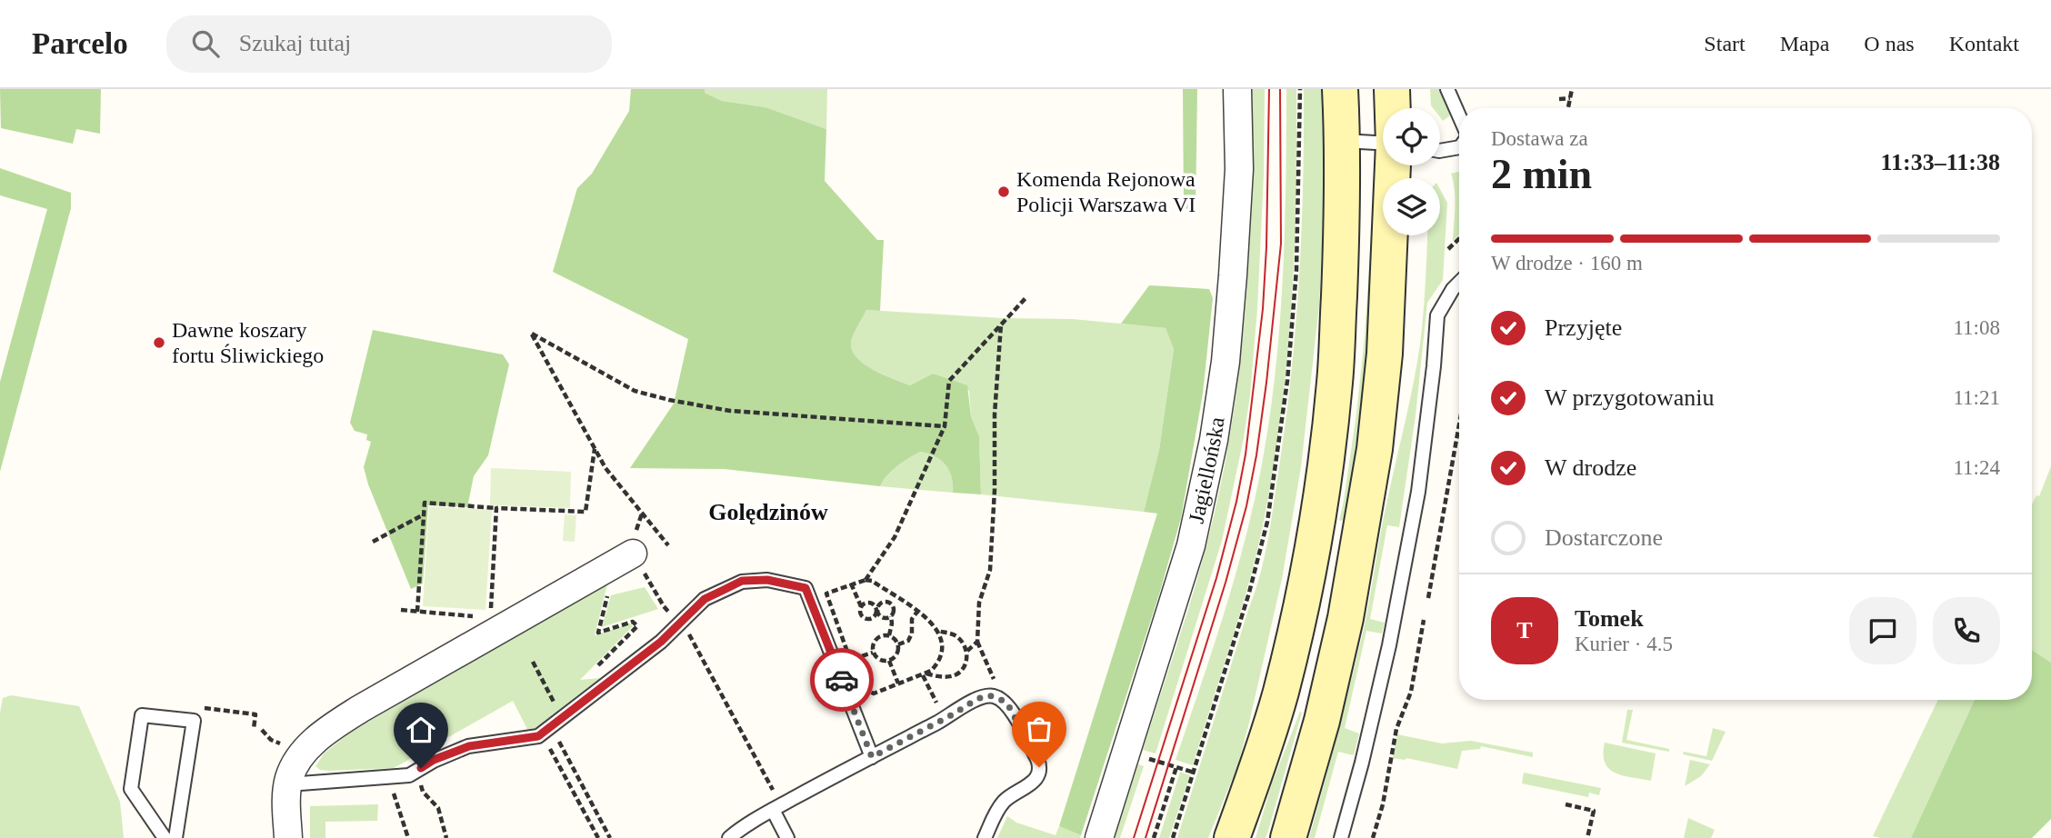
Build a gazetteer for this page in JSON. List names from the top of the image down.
{
  "streets": {
    "street": ["Jagiellońska"]
  },
  "districts": ["Golędzinów"],
  "places": ["Komenda Rejonowa Policji Warszawa VI", "Dawne koszary fortu Śliwickiego"],
  "page": {
    "header": "Parcelo",
    "search": "Szukaj tutaj",
    "nav": [
      "Start",
      "Mapa",
      "O nas",
      "Kontakt"
    ],
    "heading": ["2 min", "Dostawa za", "11:33–11:38"],
    "panel": ["Tomek", "Kurier · 4.5"],
    "bar": "W drodze · 160 m",
    "list": [
      ["Przyjęte", "11:08"],
      ["W przygotowaniu", "11:21"],
      ["W drodze", "11:24"],
      "Dostarczone"
    ],
    "round": "T"
  }
}
